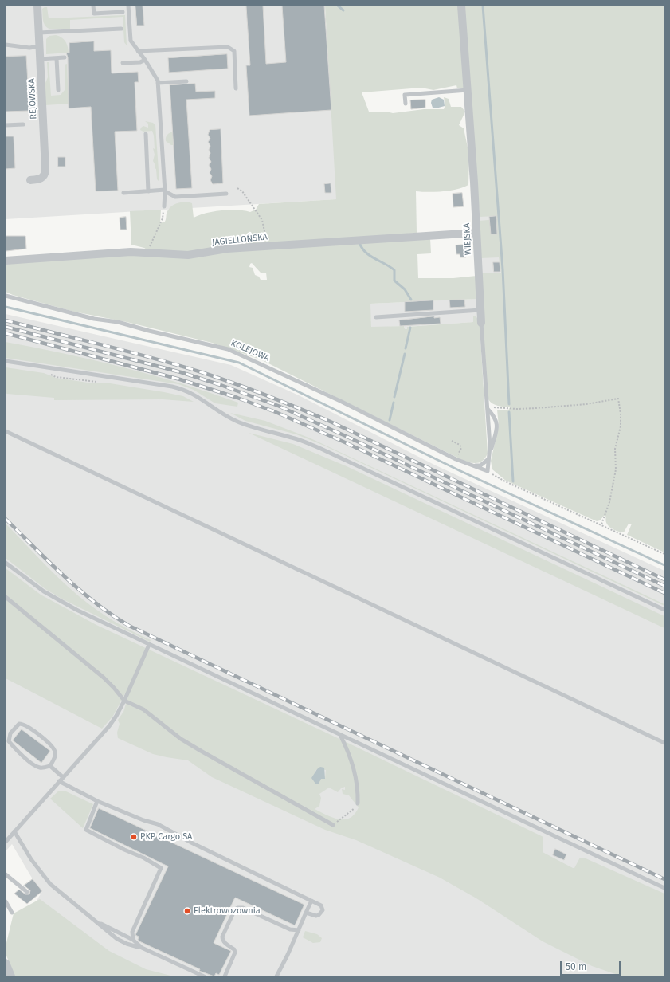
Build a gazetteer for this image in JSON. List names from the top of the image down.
{
  "streets": {
    "street": ["REJOWSKA", "WIEJSKA", "JAGIELLOŃSKA"],
    "lane": ["KOLEJOWA"]
  },
  "crossings": [
    ["WIEJSKA", "JAGIELLOŃSKA"],
    ["WIEJSKA", "KOLEJOWA"]
  ],
  "places": ["PKP Cargo SA", "Elektrowozownia"],
  "scale_bar": "50 m"
}
